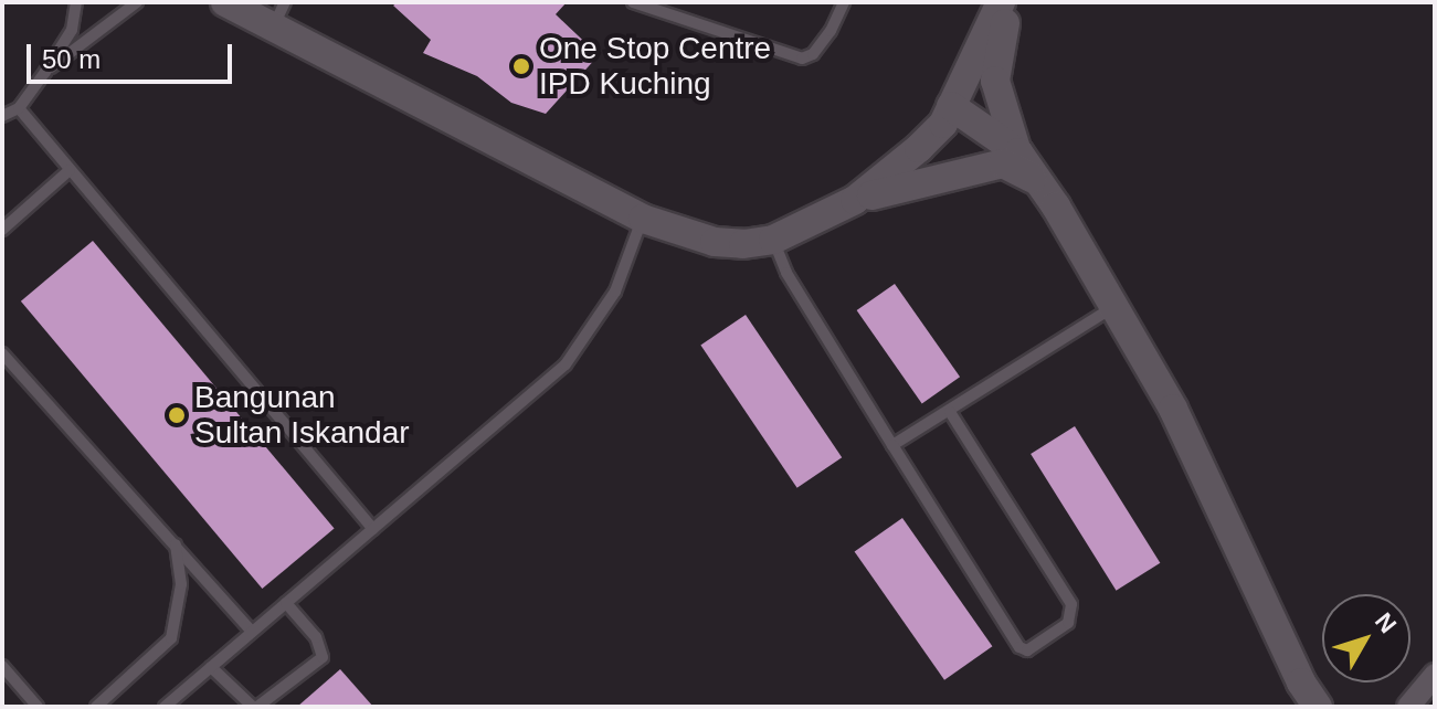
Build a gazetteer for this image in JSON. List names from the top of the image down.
{
  "places": ["One Stop Centre IPD Kuching", "Bangunan Sultan Iskandar"],
  "scale_bar": "50 m",
  "north": "top right"
}
